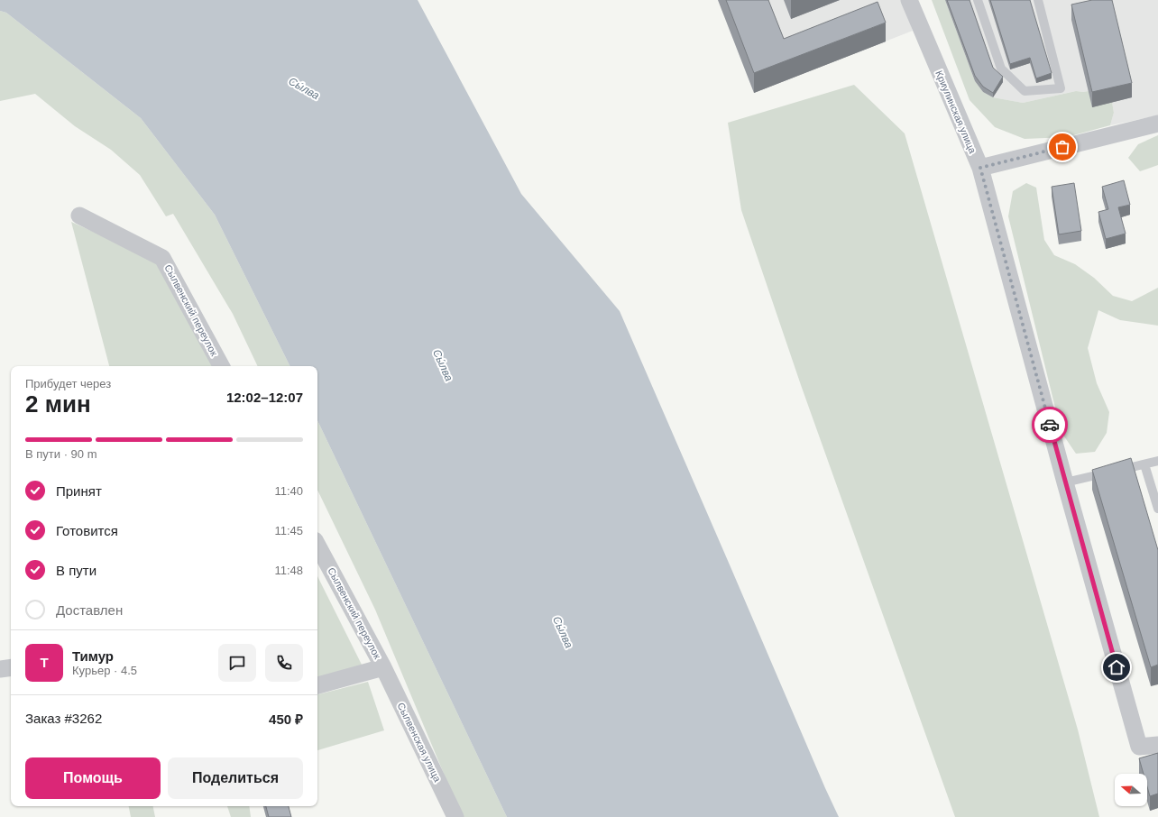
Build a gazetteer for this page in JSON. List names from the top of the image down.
{
  "streets": {
    "street": ["Криулинская улица", "Сылвенский переулок", "Сылвенская улица"]
  },
  "crossings": [
    ["Сылвенский переулок", "Сылвенская улица"]
  ],
  "water": ["Сы́лва"],
  "north": "left",
  "page": {
    "heading": ["2 мин", "Прибудет через", "12:02–12:07"],
    "panel": [
      "Тимур",
      "Курьер · 4.5",
      "Заказ #3262",
      "450 ₽"
    ],
    "bar": "В пути · 90 m",
    "list": [
      ["Принят", "11:40"],
      ["Готовится", "11:45"],
      ["В пути", "11:48"],
      "Доставлен"
    ],
    "round": "Т",
    "buttons": ["Помощь", "Поделиться"]
  }
}
